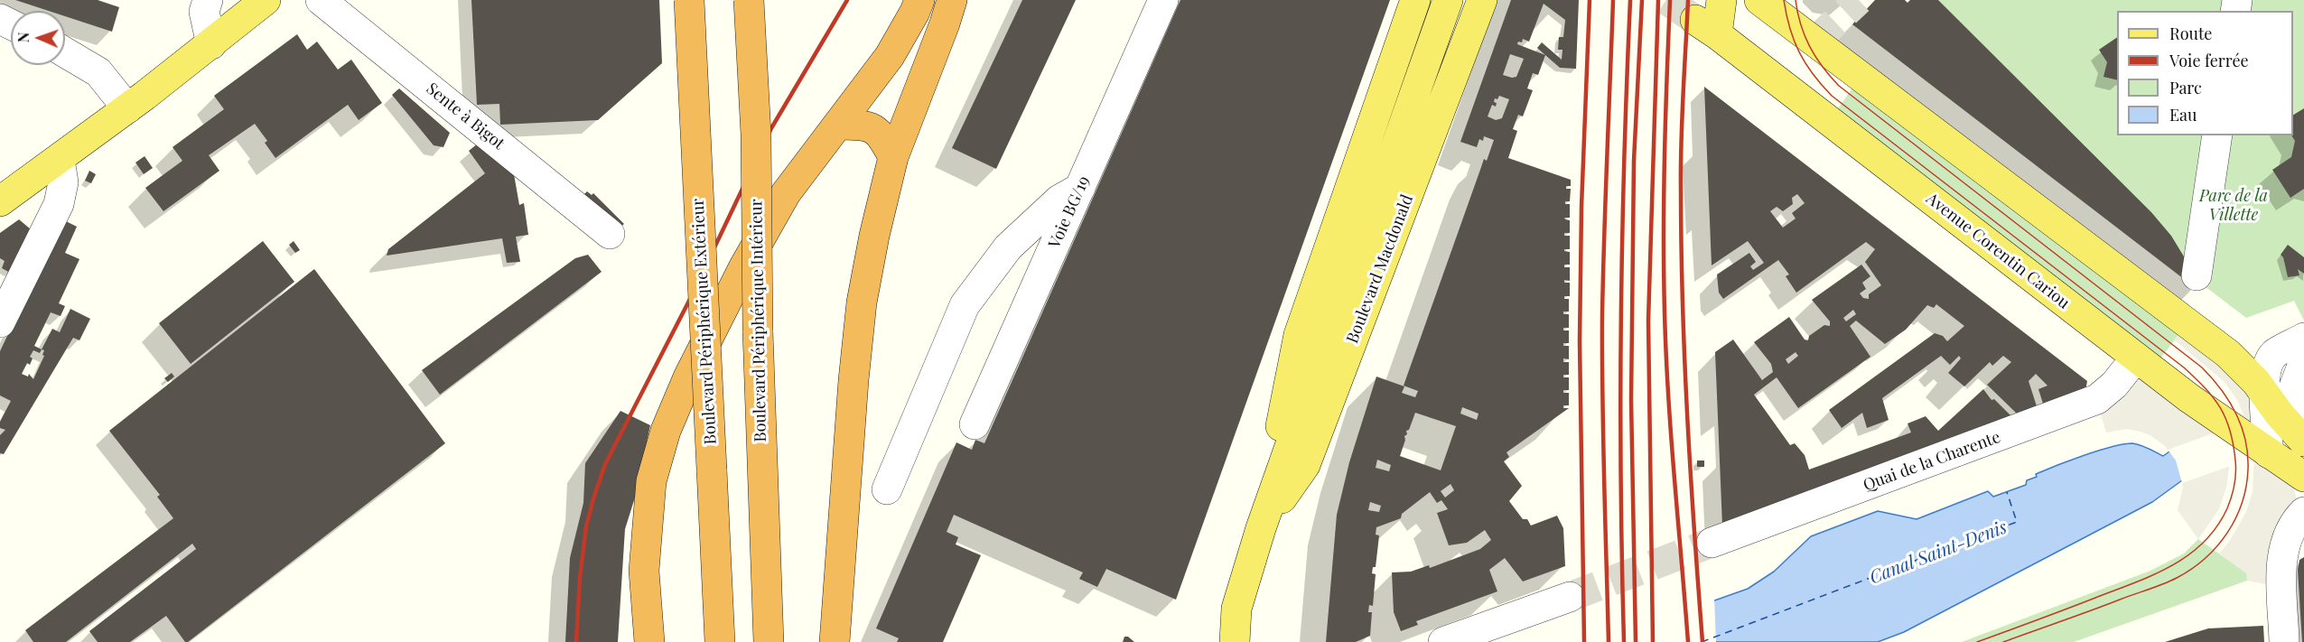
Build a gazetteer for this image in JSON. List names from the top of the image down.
{
  "streets": {
    "highway": ["Boulevard Périphérique Intérieur", "Boulevard Périphérique Extérieur"],
    "main road": ["Avenue Corentin Cariou", "Boulevard Macdonald"],
    "street": ["Sente à Bigot", "Voie BG/19", "Quai de la Charente"]
  },
  "crossings": [
    ["Avenue Corentin Cariou", "Quai de la Charente"]
  ],
  "water": ["Canal Saint-Denis"],
  "parks": ["Parc de la Villette"],
  "legend": [
    "Route",
    "Voie ferrée",
    "Parc",
    "Eau"
  ],
  "north": "left"
}
